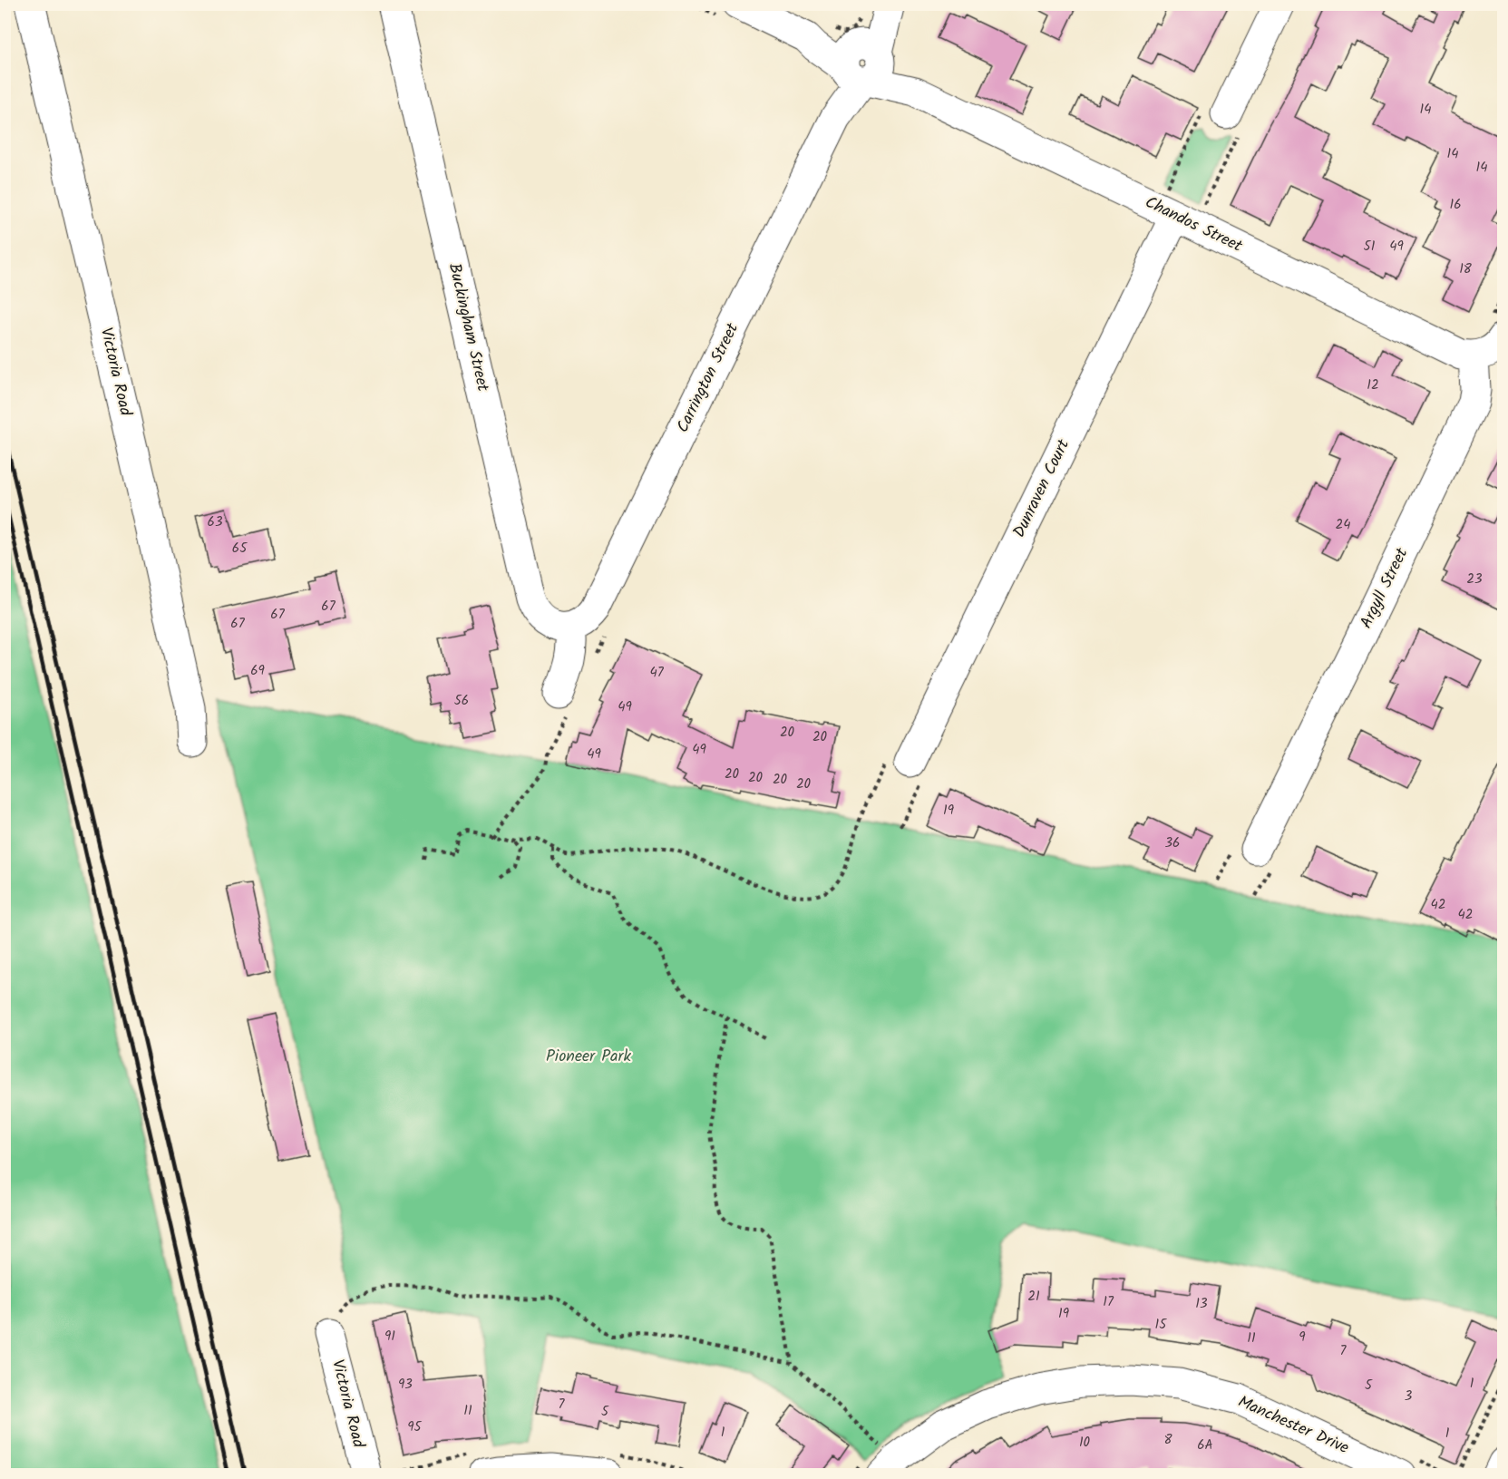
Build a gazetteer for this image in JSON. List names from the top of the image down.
{
  "streets": {
    "street": [
      "Chandos Street",
      "Buckingham Street",
      "Victoria Road",
      "Carrington Street",
      "Dunraven Court",
      "Argyll Street",
      "Manchester Drive"
    ]
  },
  "crossings": [
    ["Chandos Street", "Carrington Street"],
    ["Chandos Street", "Dunraven Court"],
    ["Chandos Street", "Argyll Street"],
    ["Buckingham Street", "Carrington Street"]
  ],
  "parks": ["Pioneer Park"],
  "house_numbers": [
    "14",
    "14",
    "14",
    "16",
    "51",
    "49",
    "18",
    "12",
    "63",
    "24",
    "65",
    "23",
    "67",
    "67",
    "67",
    "69",
    "47",
    "56",
    "49",
    "20",
    "20",
    "49",
    "49",
    "20",
    "20",
    "20",
    "20",
    "19",
    "36",
    "42",
    "42",
    "21",
    "17",
    "13",
    "19",
    "15",
    "91",
    "9",
    "11",
    "7",
    "1",
    "93",
    "5",
    "3",
    "7",
    "11",
    "5",
    "95",
    "1",
    "1",
    "8",
    "10",
    "6A"
  ]
}
